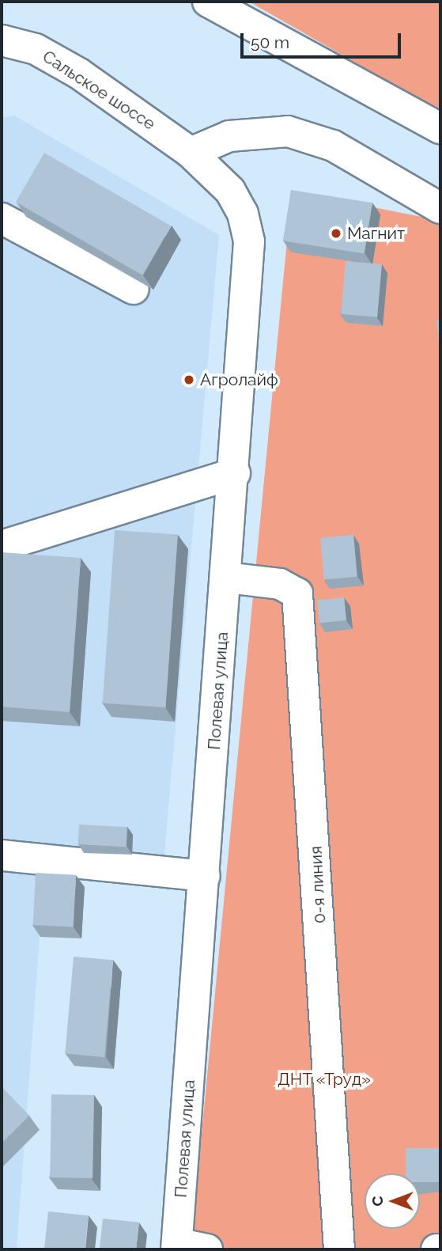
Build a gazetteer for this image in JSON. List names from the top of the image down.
{
  "streets": {
    "main road": ["Сальское шоссе", "Полевая улица", "0-я линия"]
  },
  "crossings": [
    ["Сальское шоссе", "Полевая улица"],
    ["Полевая улица", "0-я линия"]
  ],
  "parks": ["ДНТ «Труд»"],
  "places": ["Магнит", "Агролайф"],
  "scale_bar": "50 m",
  "north": "left"
}
